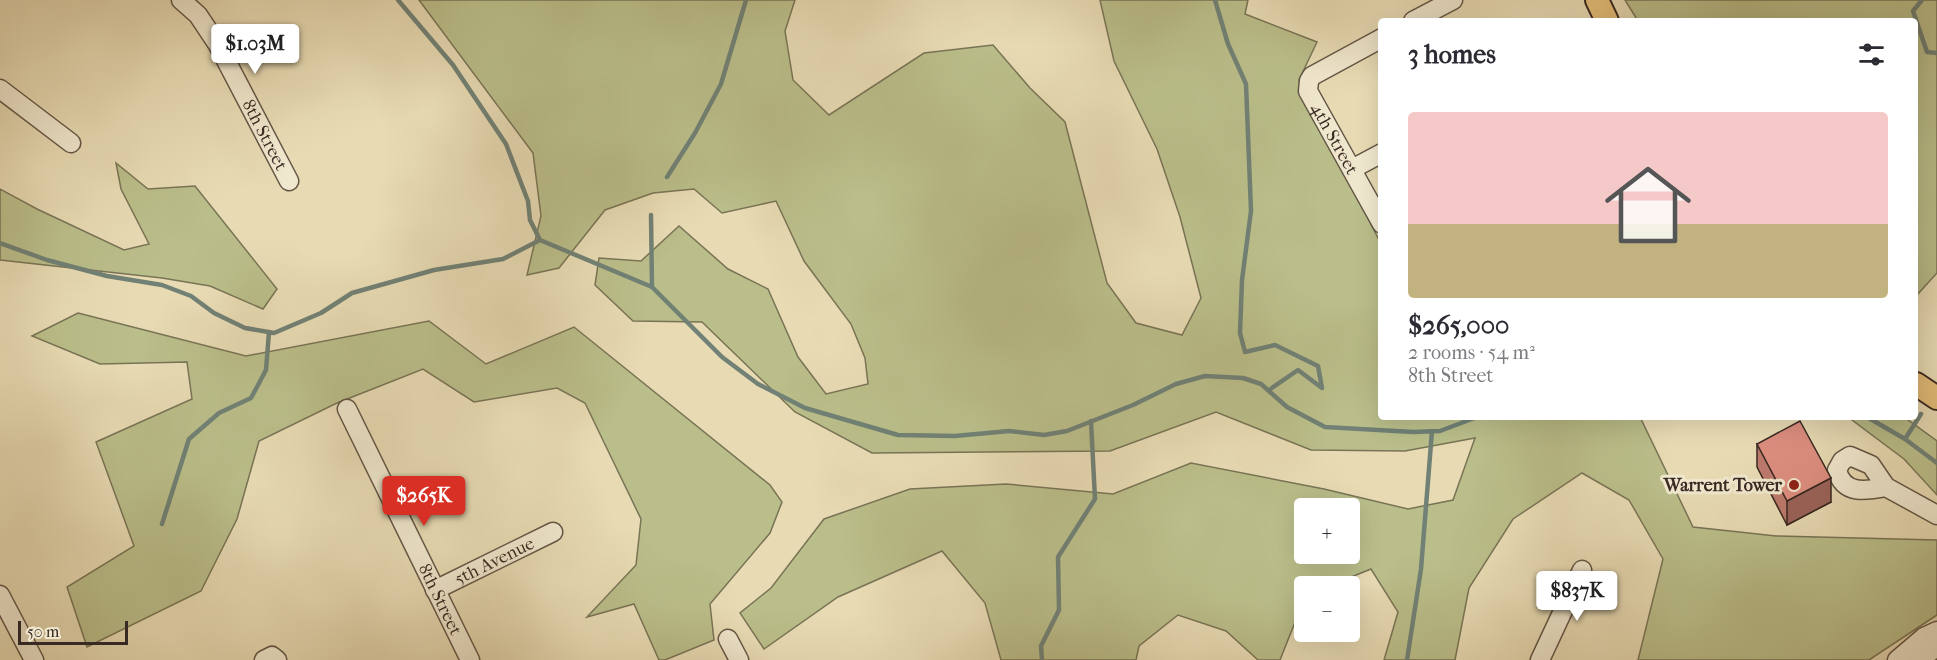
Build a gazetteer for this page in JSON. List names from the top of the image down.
{
  "streets": {
    "street": ["8th Street", "4th Street", "5th Avenue"]
  },
  "crossings": [
    ["8th Street", "5th Avenue"]
  ],
  "places": ["Warrent Tower"],
  "scale_bar": "50 m",
  "page": {
    "heading": "3 homes",
    "price": ["$1.03M", "$265K", "$837K"],
    "list": [
      {
        "name": "$265,000",
        "note": "2 rooms · 54 m² · 8th Street"
      }
    ],
    "map_buttons": ["+", "−"],
    "scale": "50 m"
  }
}
